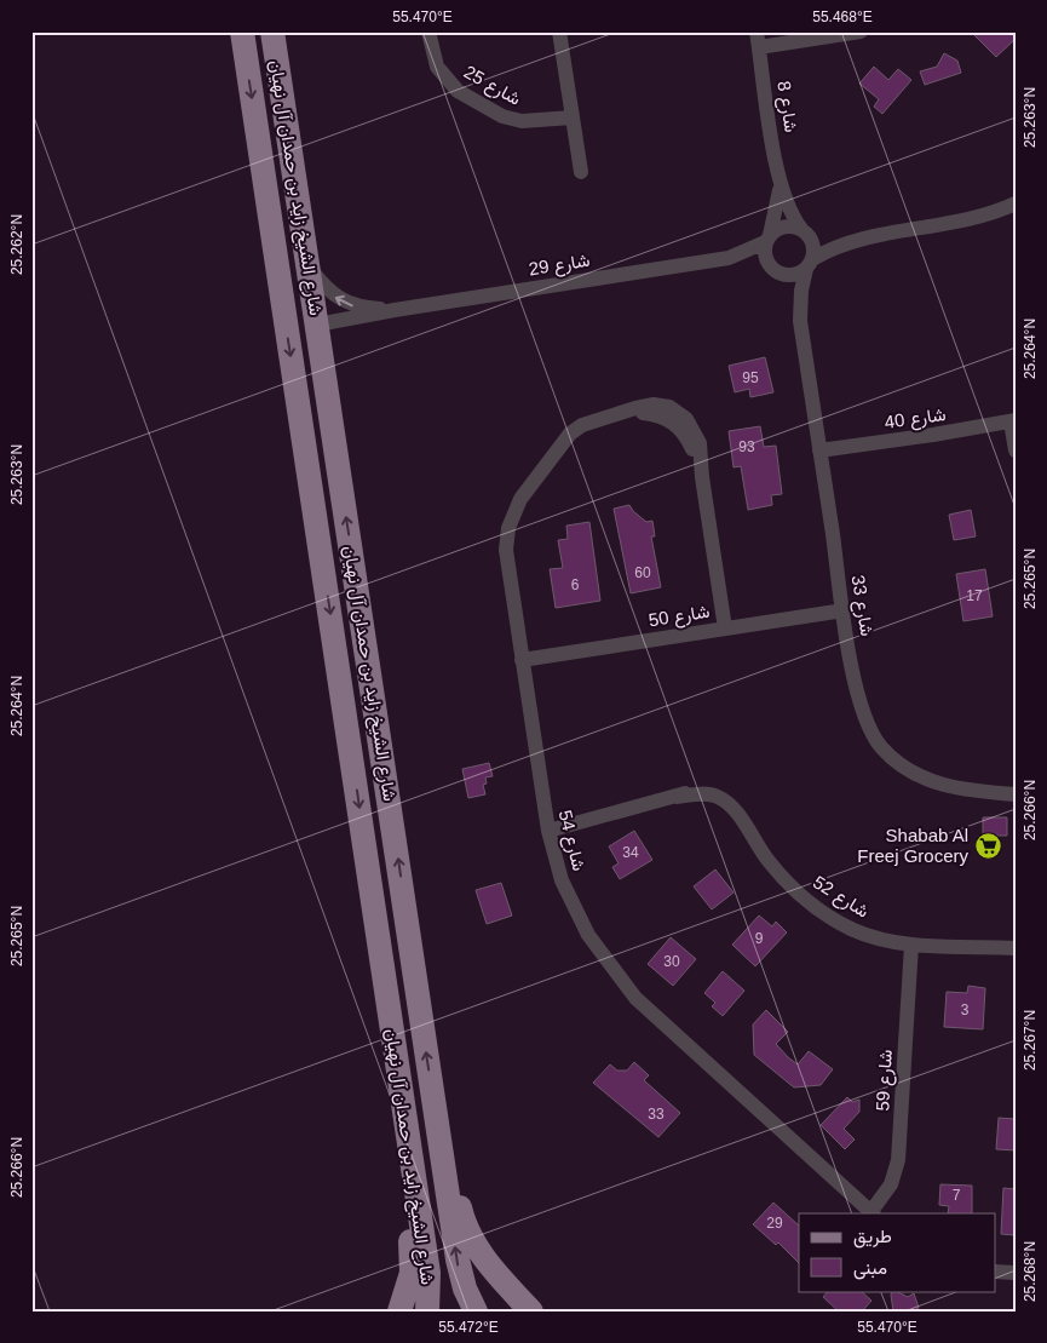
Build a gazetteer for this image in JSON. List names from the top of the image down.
{
  "streets": {
    "main road": ["شارع الشيخ زايد بن حمدان آل نهيان"],
    "street": [
      "شارع 25",
      "شارع 8",
      "شارع 29",
      "شارع 40",
      "شارع 33",
      "شارع 50",
      "شارع 54",
      "شارع 52",
      "شارع 59"
    ]
  },
  "crossings": [
    ["شارع 8", "شارع 29"],
    ["شارع 8", "شارع 33"],
    ["شارع الشيخ زايد بن حمدان آل نهيان", "شارع 29"],
    ["شارع 29", "شارع 33"],
    ["شارع 40", "شارع 33"],
    ["شارع 33", "شارع 50"],
    ["شارع 50", "شارع 54"],
    ["شارع 54", "شارع 52"],
    ["شارع 54", "شارع 59"],
    ["شارع 52", "شارع 59"]
  ],
  "places": {
    "supermarket": ["Shabab Al Freej Grocery"]
  },
  "house_numbers": [
    "95",
    "93",
    "60",
    "6",
    "17",
    "34",
    "9",
    "30",
    "3",
    "33",
    "7",
    "29"
  ],
  "legend": ["طريق", "مبنى"],
  "coordinates": [
    "55.470°E",
    "55.468°E",
    "25.263°N",
    "25.262°N",
    "25.264°N",
    "25.265°N",
    "25.266°N",
    "25.267°N",
    "25.268°N",
    "55.472°E"
  ]
}
